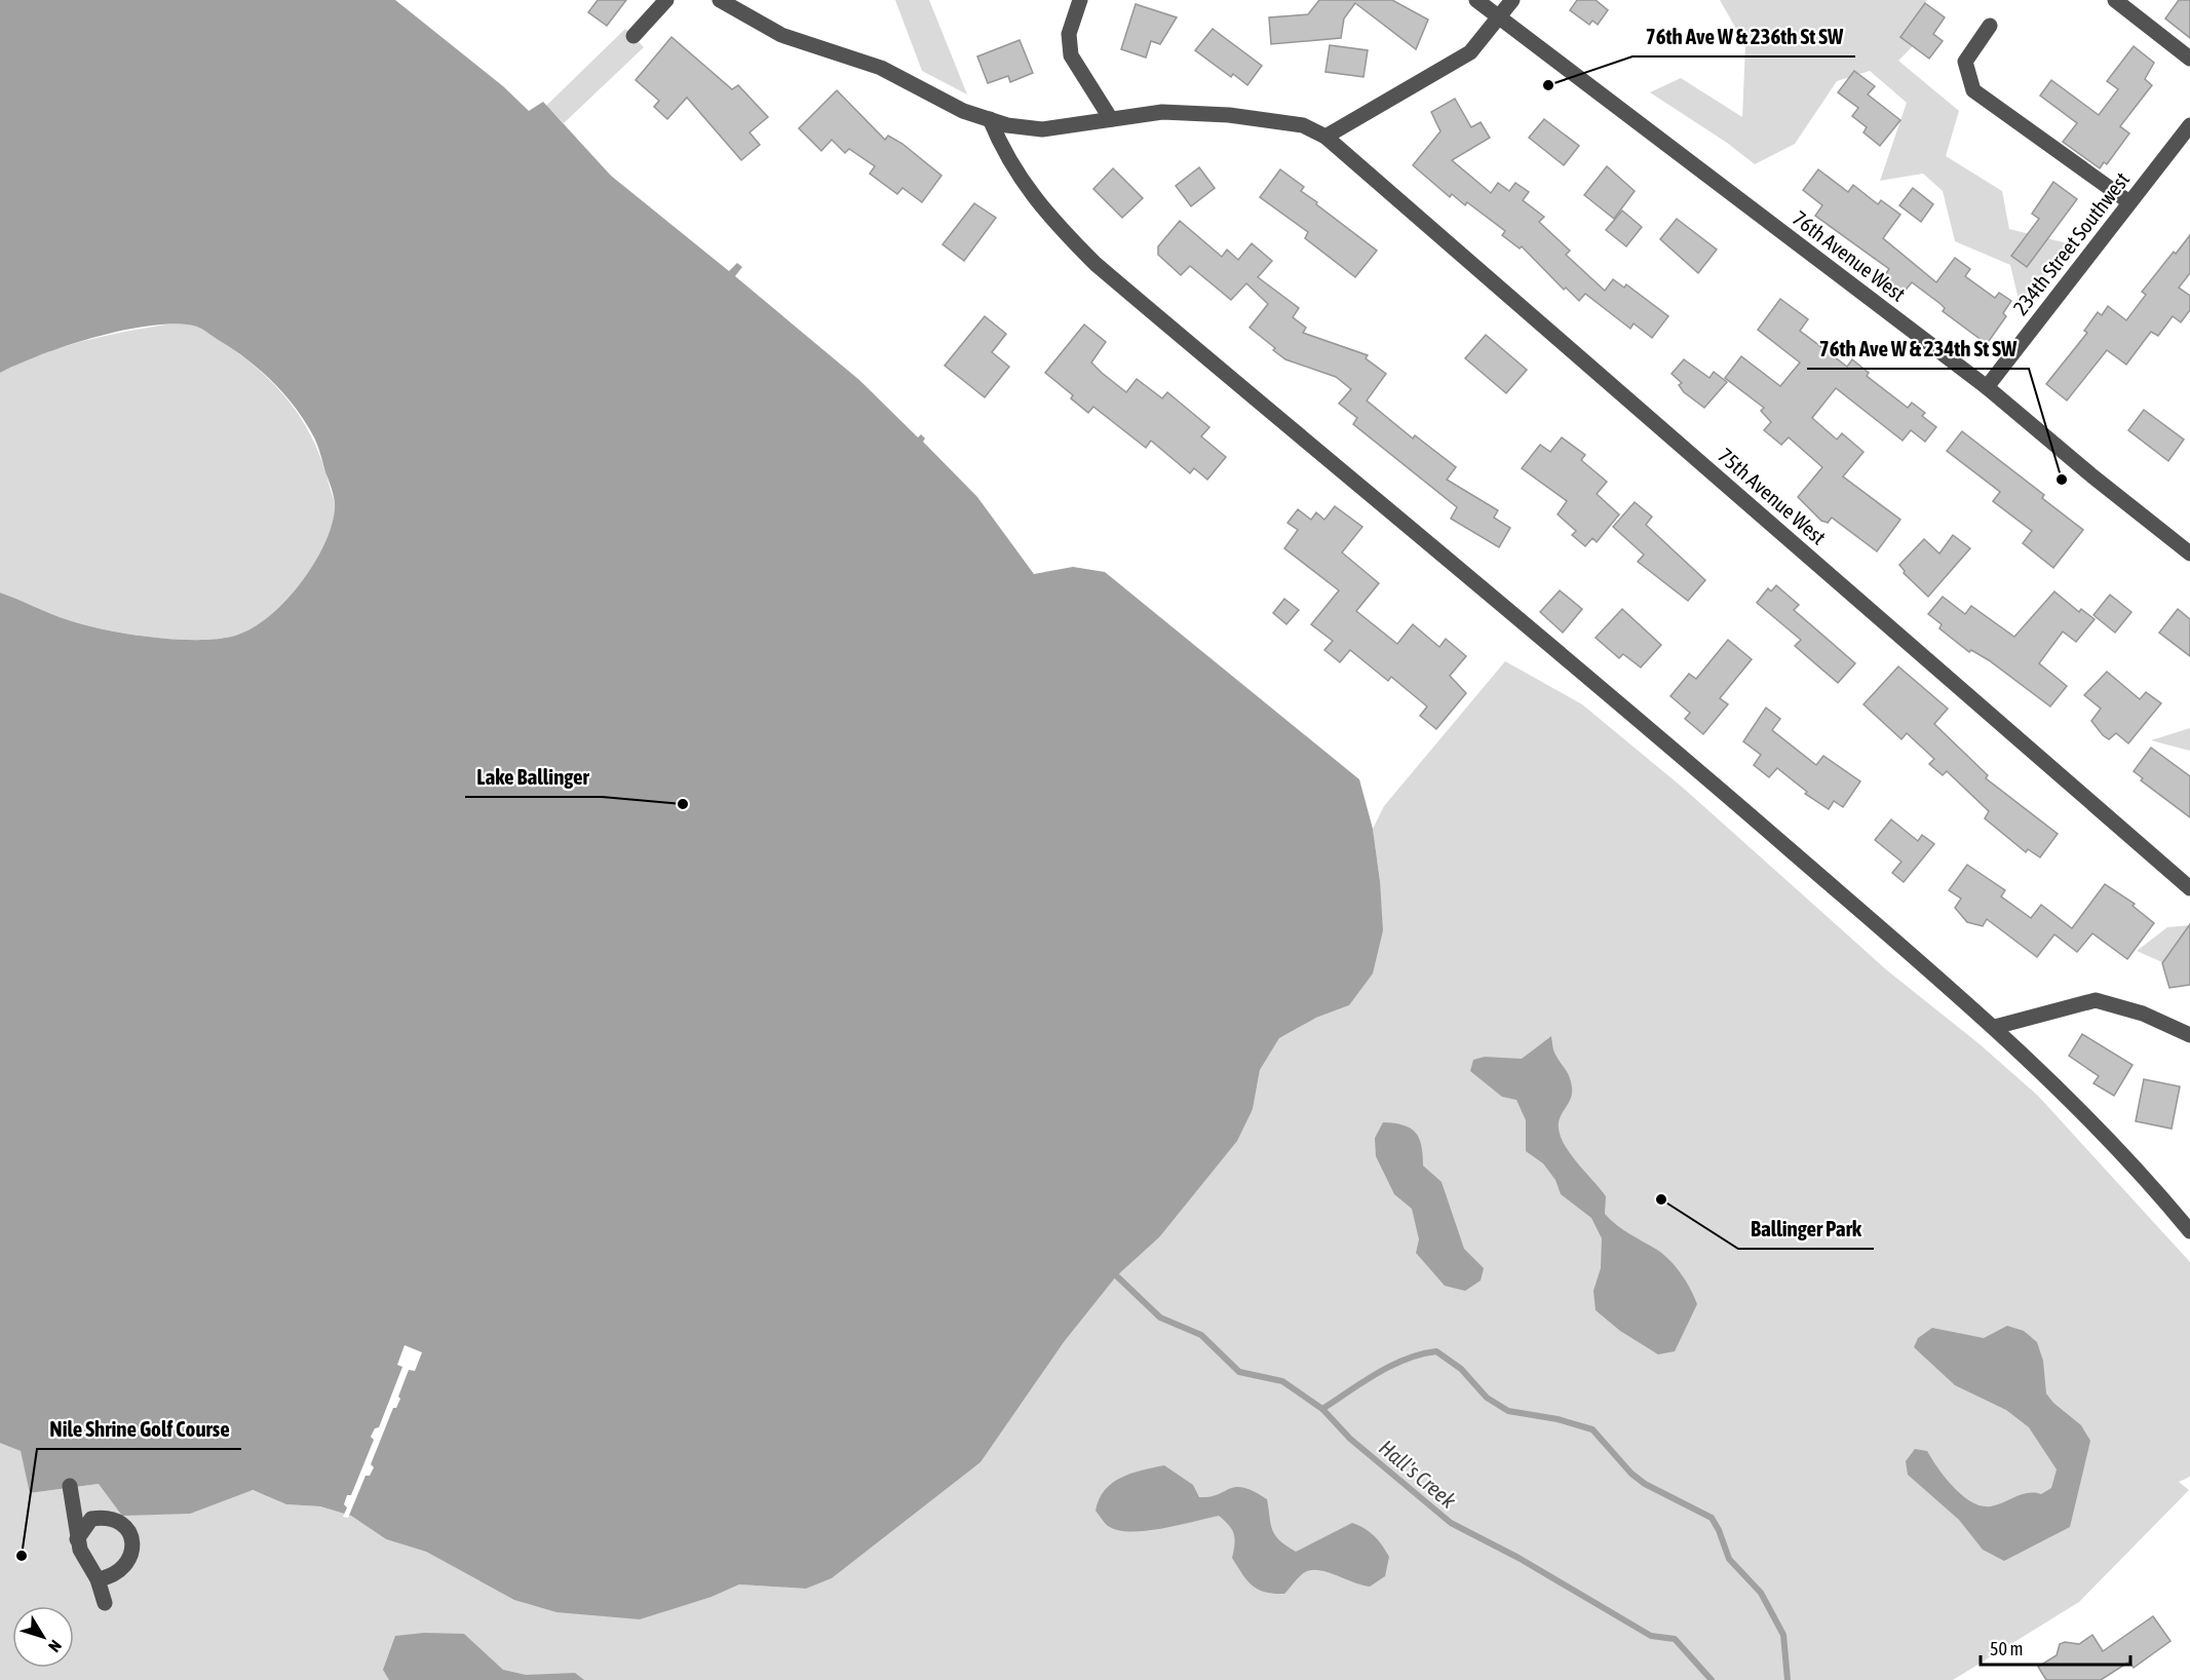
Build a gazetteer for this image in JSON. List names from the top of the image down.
{
  "streets": {
    "street": ["234th Street Southwest", "76th Avenue West", "75th Avenue West"]
  },
  "crossings": [
    ["234th Street Southwest", "76th Avenue West"]
  ],
  "water": ["Hall's Creek"],
  "places": [
    "76th Ave W & 236th St SW",
    "76th Ave W & 234th St SW",
    "Lake Ballinger",
    "Ballinger Park",
    "Nile Shrine Golf Course"
  ],
  "scale_bar": "50 m",
  "north": "bottom right"
}
